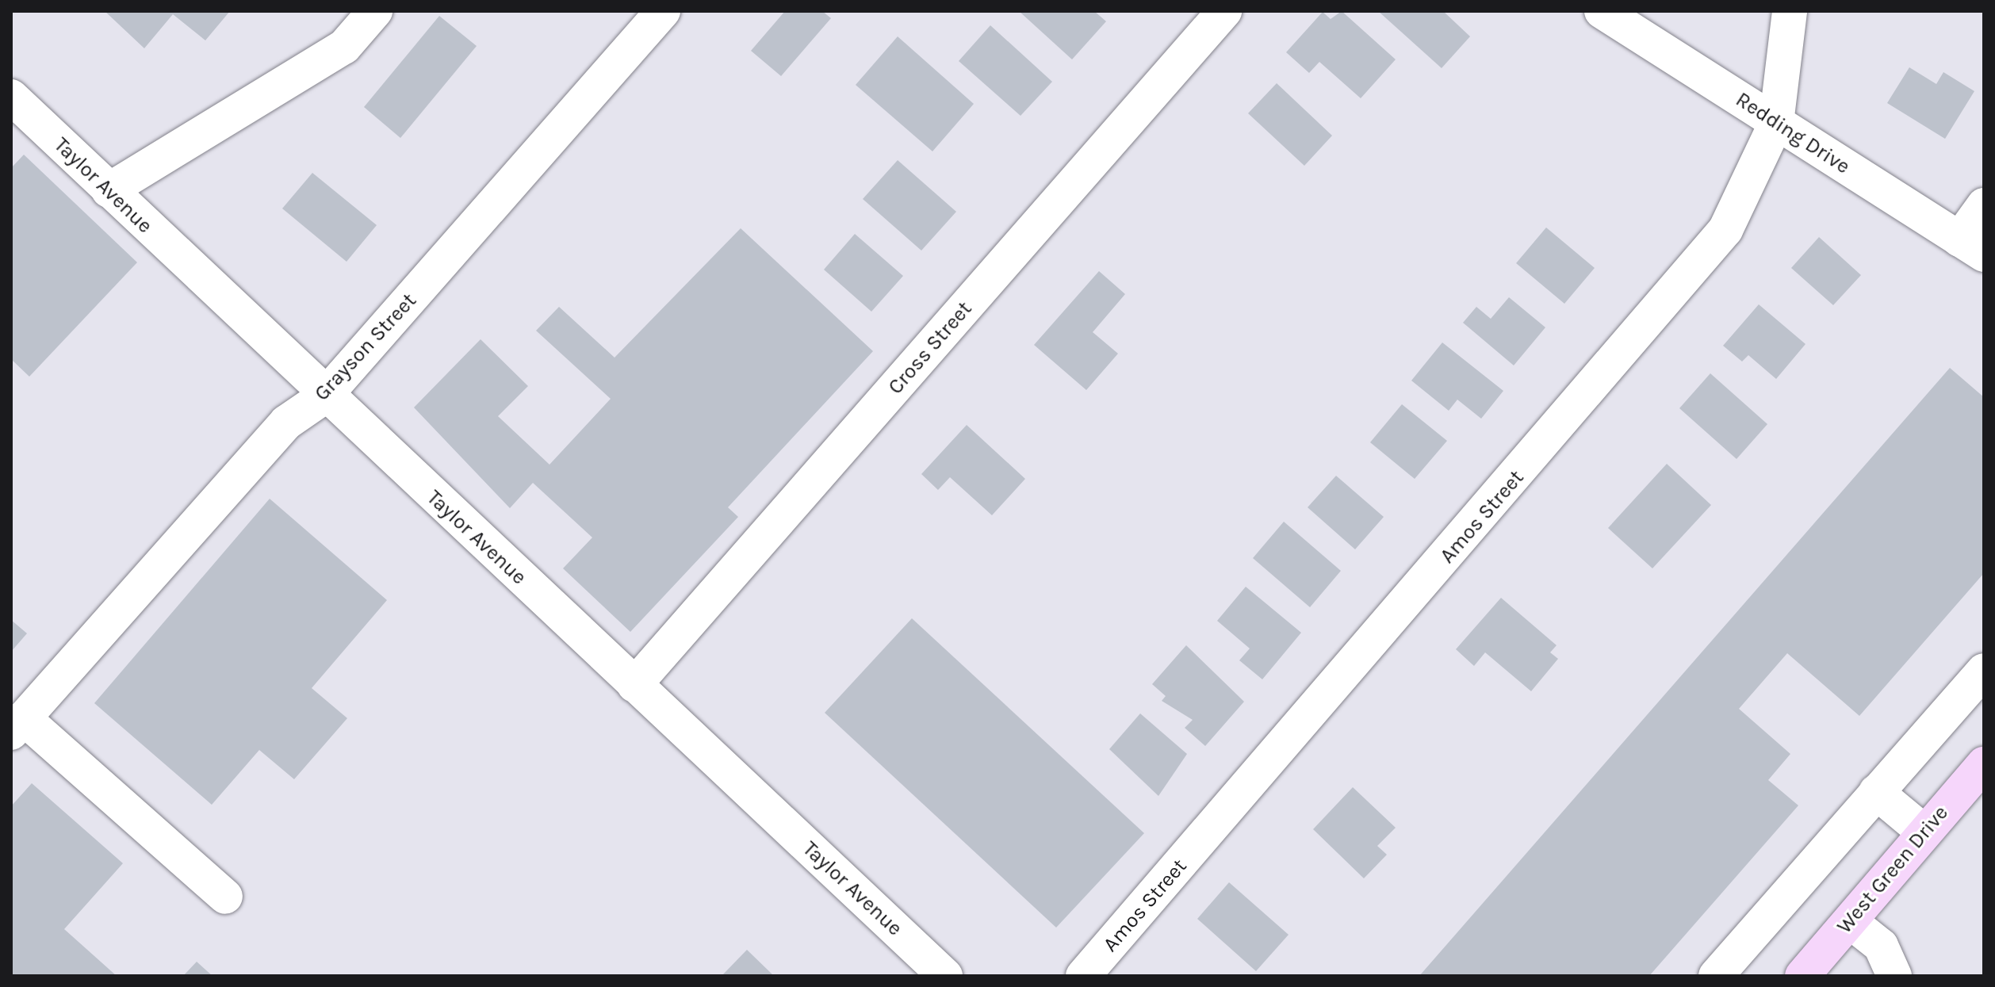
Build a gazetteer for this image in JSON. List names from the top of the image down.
{
  "streets": {
    "main road": ["West Green Drive"],
    "street": [
      "Redding Drive",
      "Taylor Avenue",
      "Grayson Street",
      "Cross Street",
      "Amos Street"
    ]
  },
  "crossings": [
    ["Redding Drive", "Amos Street"],
    ["Taylor Avenue", "Grayson Street"],
    ["Taylor Avenue", "Cross Street"]
  ]
}
